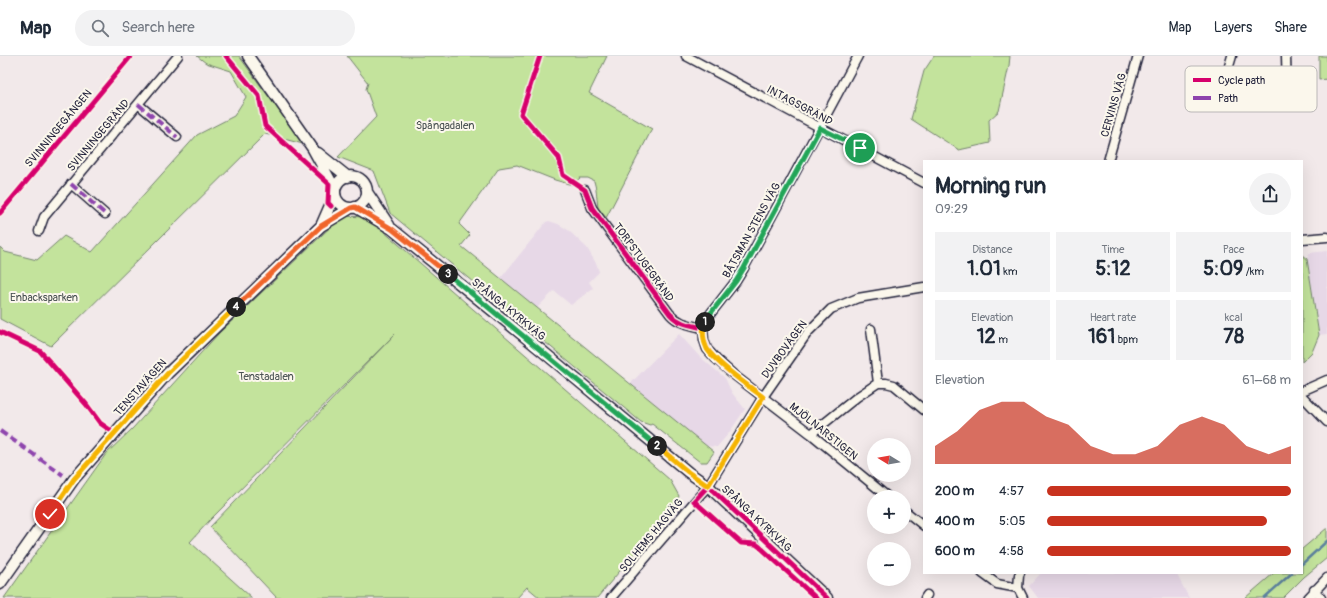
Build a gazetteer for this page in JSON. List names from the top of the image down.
{
  "streets": {
    "street": [
      "INTAGSGRÄND",
      "CERVINS VÄG",
      "SVINNINGEGRÄND",
      "BÅTSMAN STENS VÄG",
      "TORPSTUGEGRÄND",
      "SPÅNGA KYRKVÄG",
      "DUVBOVÄGEN",
      "TENSTAVÄGEN",
      "MJÖLNARSTIGEN",
      "SOLHEMS HAGVÄG"
    ],
    "cycle path": ["SVINNINGEGÅNGEN"]
  },
  "crossings": [
    ["INTAGSGRÄND", "BÅTSMAN STENS VÄG"],
    ["BÅTSMAN STENS VÄG", "TORPSTUGEGRÄND"],
    ["SPÅNGA KYRKVÄG", "DUVBOVÄGEN"],
    ["SPÅNGA KYRKVÄG", "TENSTAVÄGEN"],
    ["SPÅNGA KYRKVÄG", "SOLHEMS HAGVÄG"],
    ["DUVBOVÄGEN", "MJÖLNARSTIGEN"],
    ["DUVBOVÄGEN", "SOLHEMS HAGVÄG"]
  ],
  "parks": ["Spångadalen", "Enbacksparken", "Tenstadalen"],
  "legend": ["Cycle path", "Path"],
  "north": "left",
  "page": {
    "header": "Map",
    "search": "Search here",
    "nav": ["Map", "Layers", "Share"],
    "heading": ["Morning run", "09:29"],
    "stats": [
      ["Distance", "1.01 km"],
      ["Time", "5:12"],
      ["Pace", "5:09 /km"],
      ["Elevation", "12 m"],
      ["Heart rate", "161 bpm"],
      ["kcal", "78"]
    ],
    "pins": [
      "3",
      "4",
      "1",
      "2"
    ],
    "chart": ["Elevation", "61–68 m"],
    "map_buttons": ["+", "−"],
    "list": [
      {
        "name": "200 m",
        "note": "4:57"
      },
      {
        "name": "400 m",
        "note": "5:05"
      },
      {
        "name": "600 m",
        "note": "4:58"
      }
    ]
  }
}
